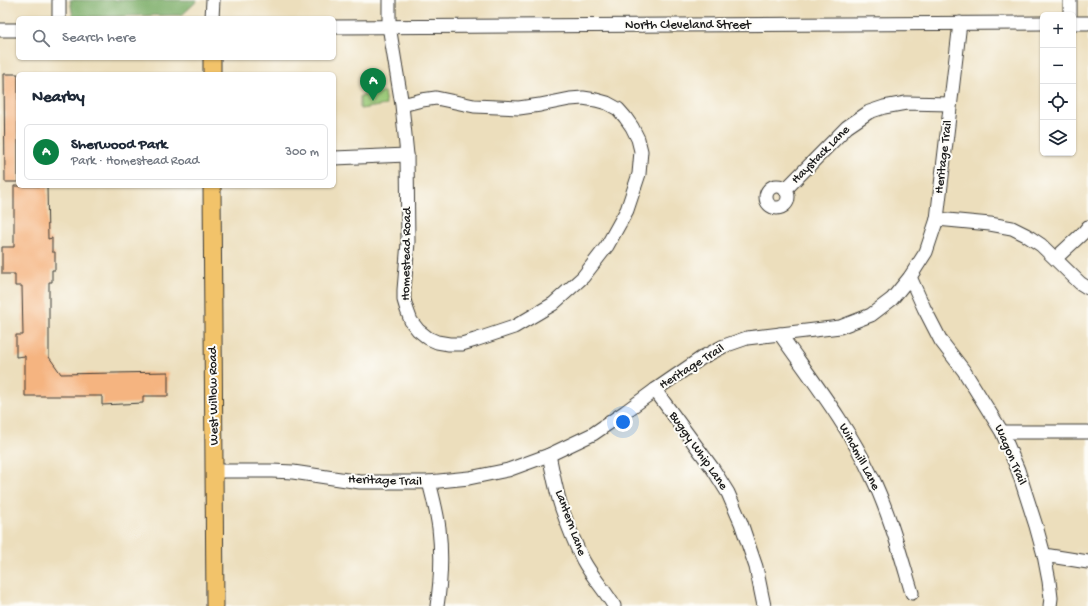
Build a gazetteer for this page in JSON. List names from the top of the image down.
{
  "streets": {
    "main road": ["West Willow Road"],
    "street": [
      "North Cleveland Street",
      "Haystack Lane",
      "Heritage Trail",
      "Homestead Road",
      "Buggy Whip Lane",
      "Wagon Trail",
      "Windmill Lane",
      "Lantern Lane"
    ]
  },
  "crossings": [
    ["North Cleveland Street", "Heritage Trail"],
    ["North Cleveland Street", "Homestead Road"],
    ["Haystack Lane", "Heritage Trail"],
    ["Heritage Trail", "West Willow Road"],
    ["Heritage Trail", "Buggy Whip Lane"],
    ["Heritage Trail", "Wagon Trail"],
    ["Heritage Trail", "Windmill Lane"],
    ["Heritage Trail", "Lantern Lane"]
  ],
  "page": {
    "map_buttons": ["+", "−"],
    "search": "Search here",
    "pins": "A",
    "heading": "Nearby",
    "list": [
      {
        "mark": "A",
        "name": "Sherwood Park",
        "note": "Park · Homestead Road",
        "value": "300 m"
      }
    ]
  }
}
